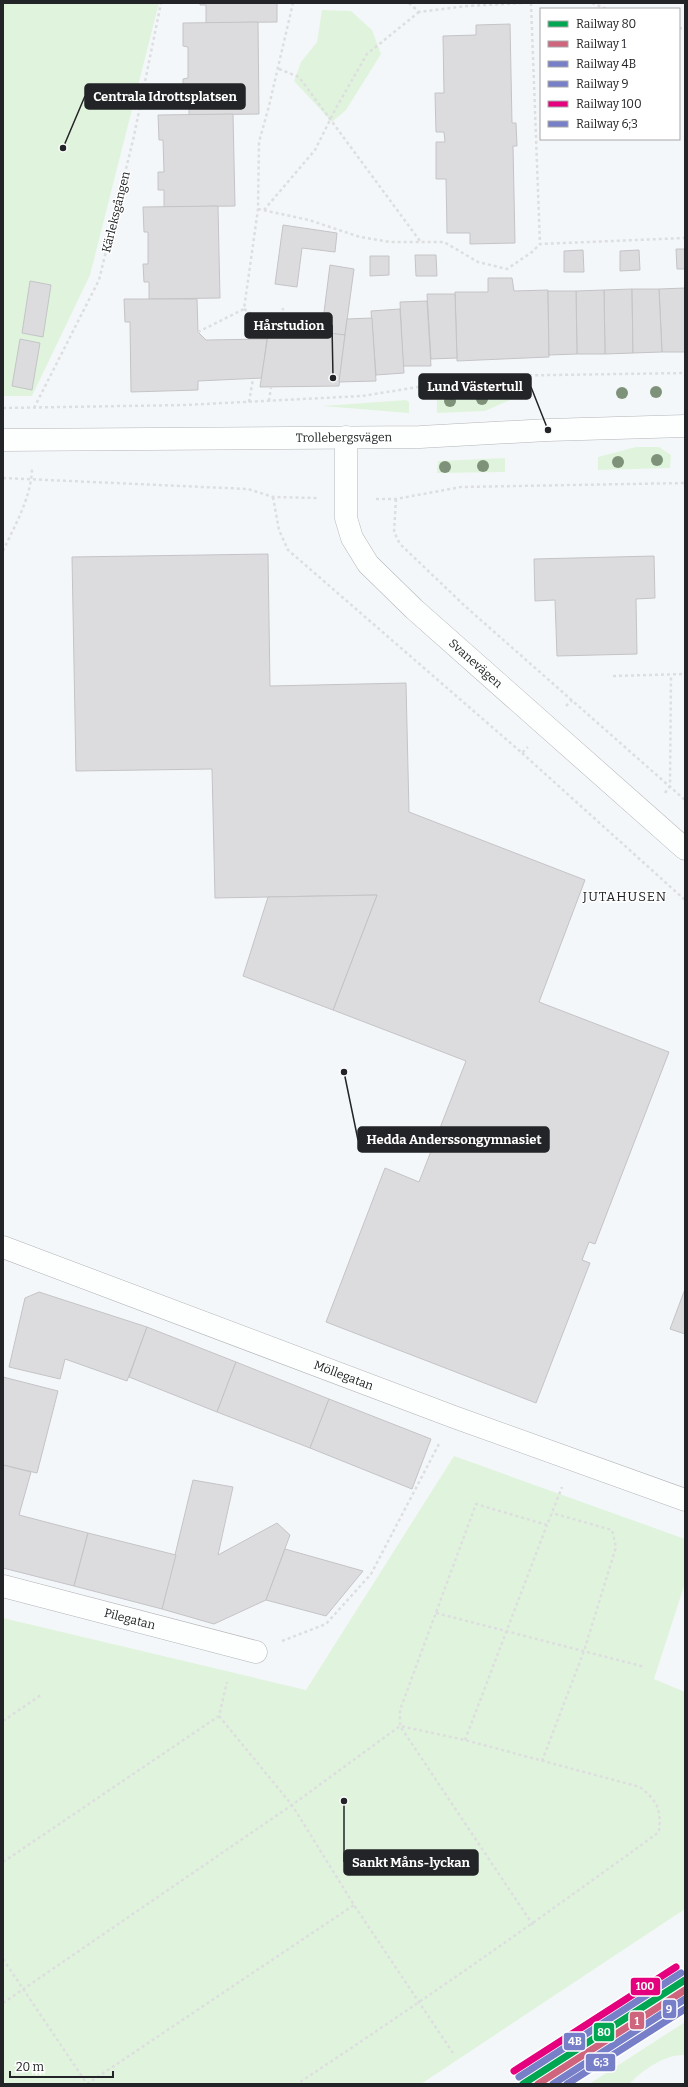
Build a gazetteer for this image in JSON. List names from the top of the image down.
{
  "streets": {
    "street": [
      "Trollebergsvägen",
      "Svanevägen",
      "Möllegatan",
      "Pilegatan"
    ],
    "path": ["Kärleksgången"]
  },
  "crossings": [
    ["Trollebergsvägen", "Svanevägen"]
  ],
  "districts": ["JUTAHUSEN"],
  "places": [
    "Centrala Idrottsplatsen",
    "Hårstudion",
    "Lund Västertull",
    "Hedda Anderssongymnasiet",
    "Sankt Måns-lyckan"
  ],
  "lines": [
    "rail line 100",
    "rail line 4B",
    "rail line 80",
    "rail line 1",
    "rail line 9",
    "rail line 6;3"
  ],
  "legend": [
    "Railway 80",
    "Railway 1",
    "Railway 4B",
    "Railway 9",
    "Railway 100",
    "Railway 6;3"
  ],
  "scale_bar": "20 m"
}
